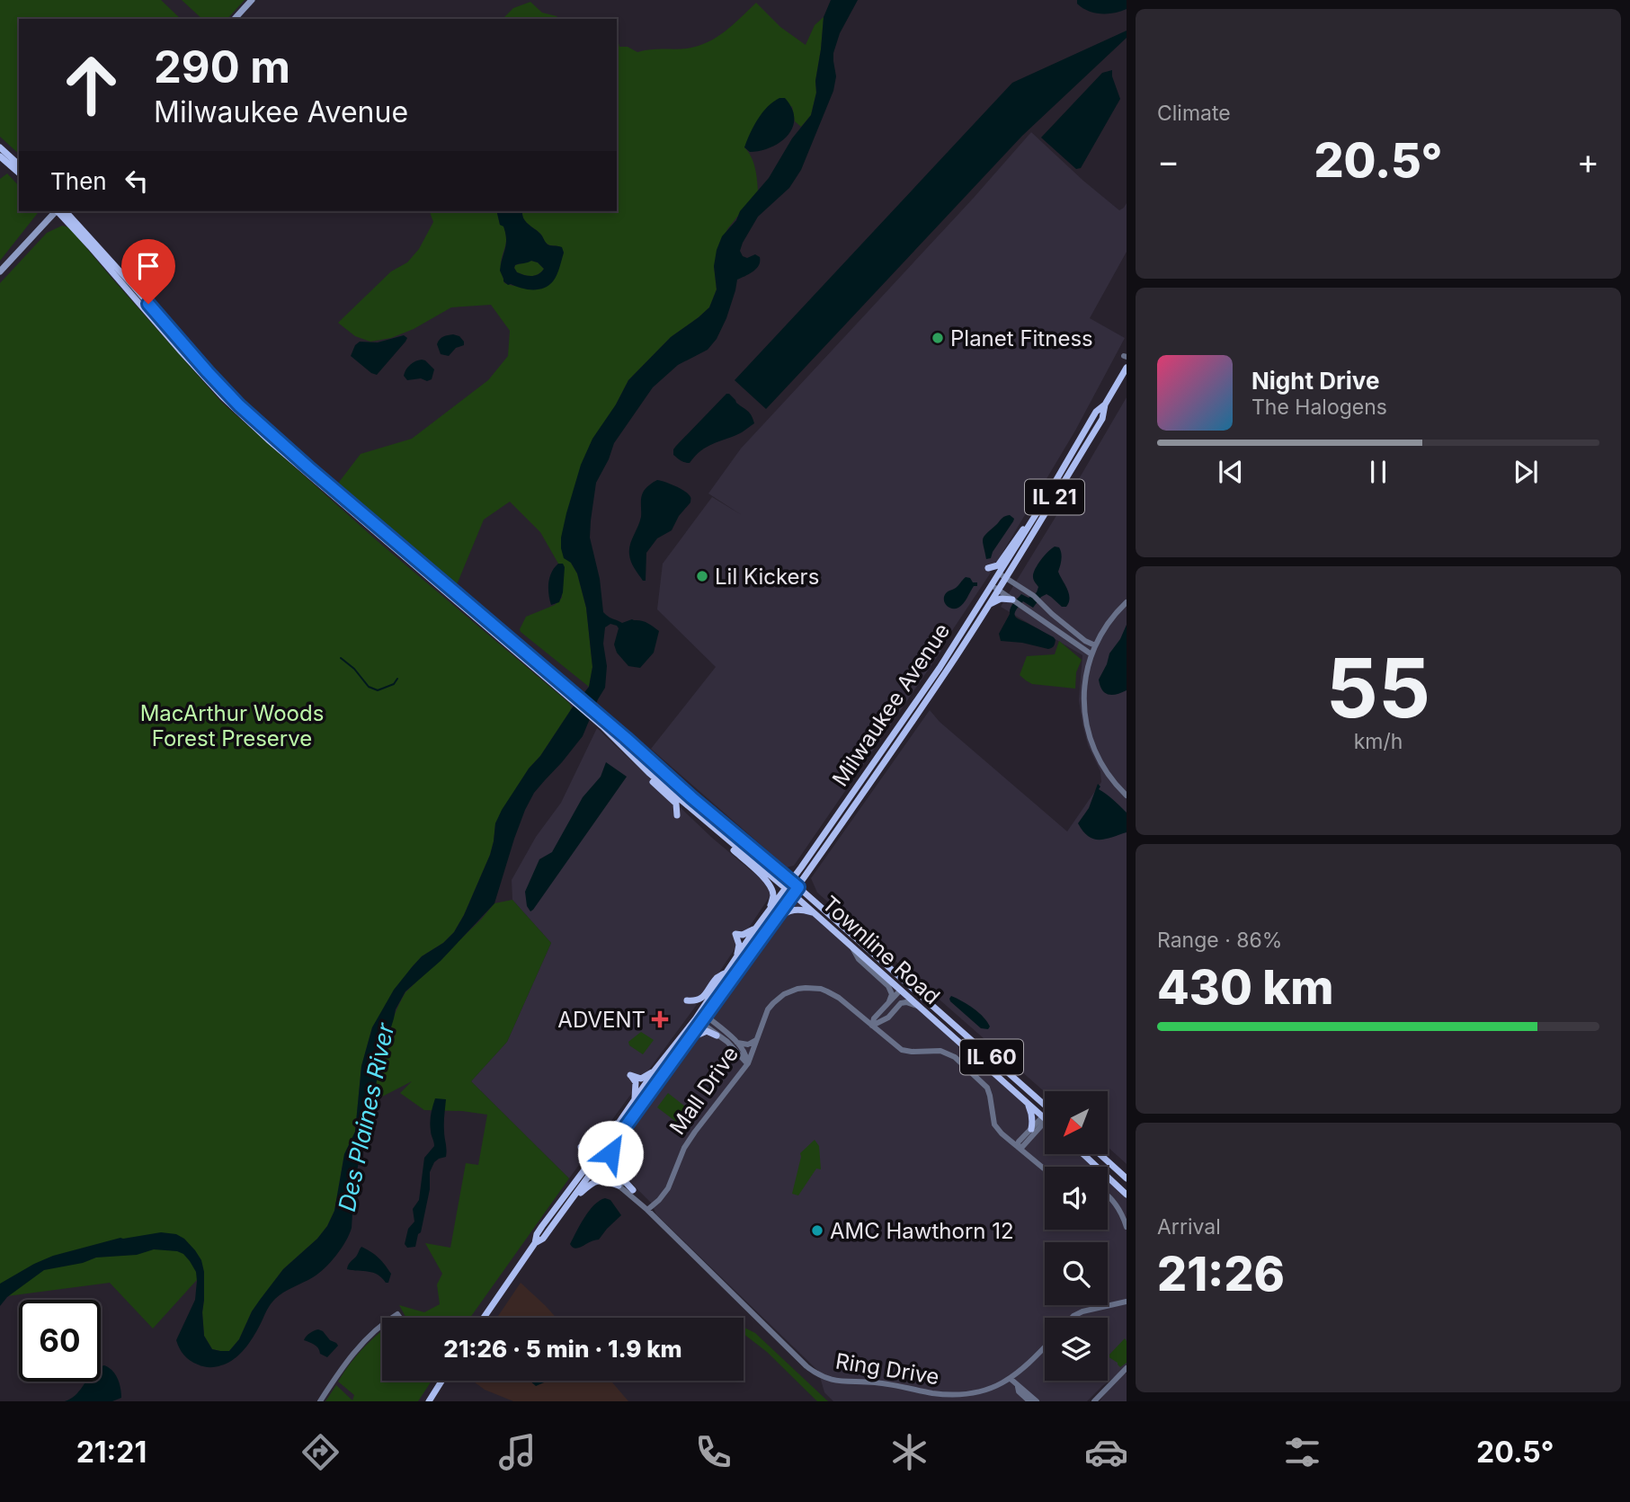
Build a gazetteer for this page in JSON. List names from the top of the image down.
{
  "streets": {
    "main road": [
      "IL 21",
      "Milwaukee Avenue",
      "Townline Road",
      "IL 60"
    ],
    "street": ["Mall Drive", "Ring Drive"]
  },
  "crossings": [
    ["IL 21", "Milwaukee Avenue"],
    ["IL 21", "Ring Drive"],
    ["Milwaukee Avenue", "Townline Road"],
    ["Mall Drive", "Ring Drive"]
  ],
  "water": ["Des Plaines River"],
  "parks": ["MacArthur Woods Forest Preserve"],
  "places": {
    "other": ["Planet Fitness", "Lil Kickers", "AMC Hawthorn 12"],
    "health": ["ADVENT"]
  },
  "north": "bottom left",
  "page": {
    "tile": [
      "Climate",
      ["55", "km/h"],
      ["Range · 86%", "430 km"],
      ["Arrival", "21:26"]
    ],
    "turn": ["290 m", "Milwaukee Avenue"],
    "heat": ["−", "20.5°", "+"],
    "then": "Then",
    "song": ["Night Drive", "The Halogens"],
    "limit": "60",
    "trip": "21:26 · 5 min · 1.9 km",
    "tabs": ["21:21", "20.5°"]
  }
}
